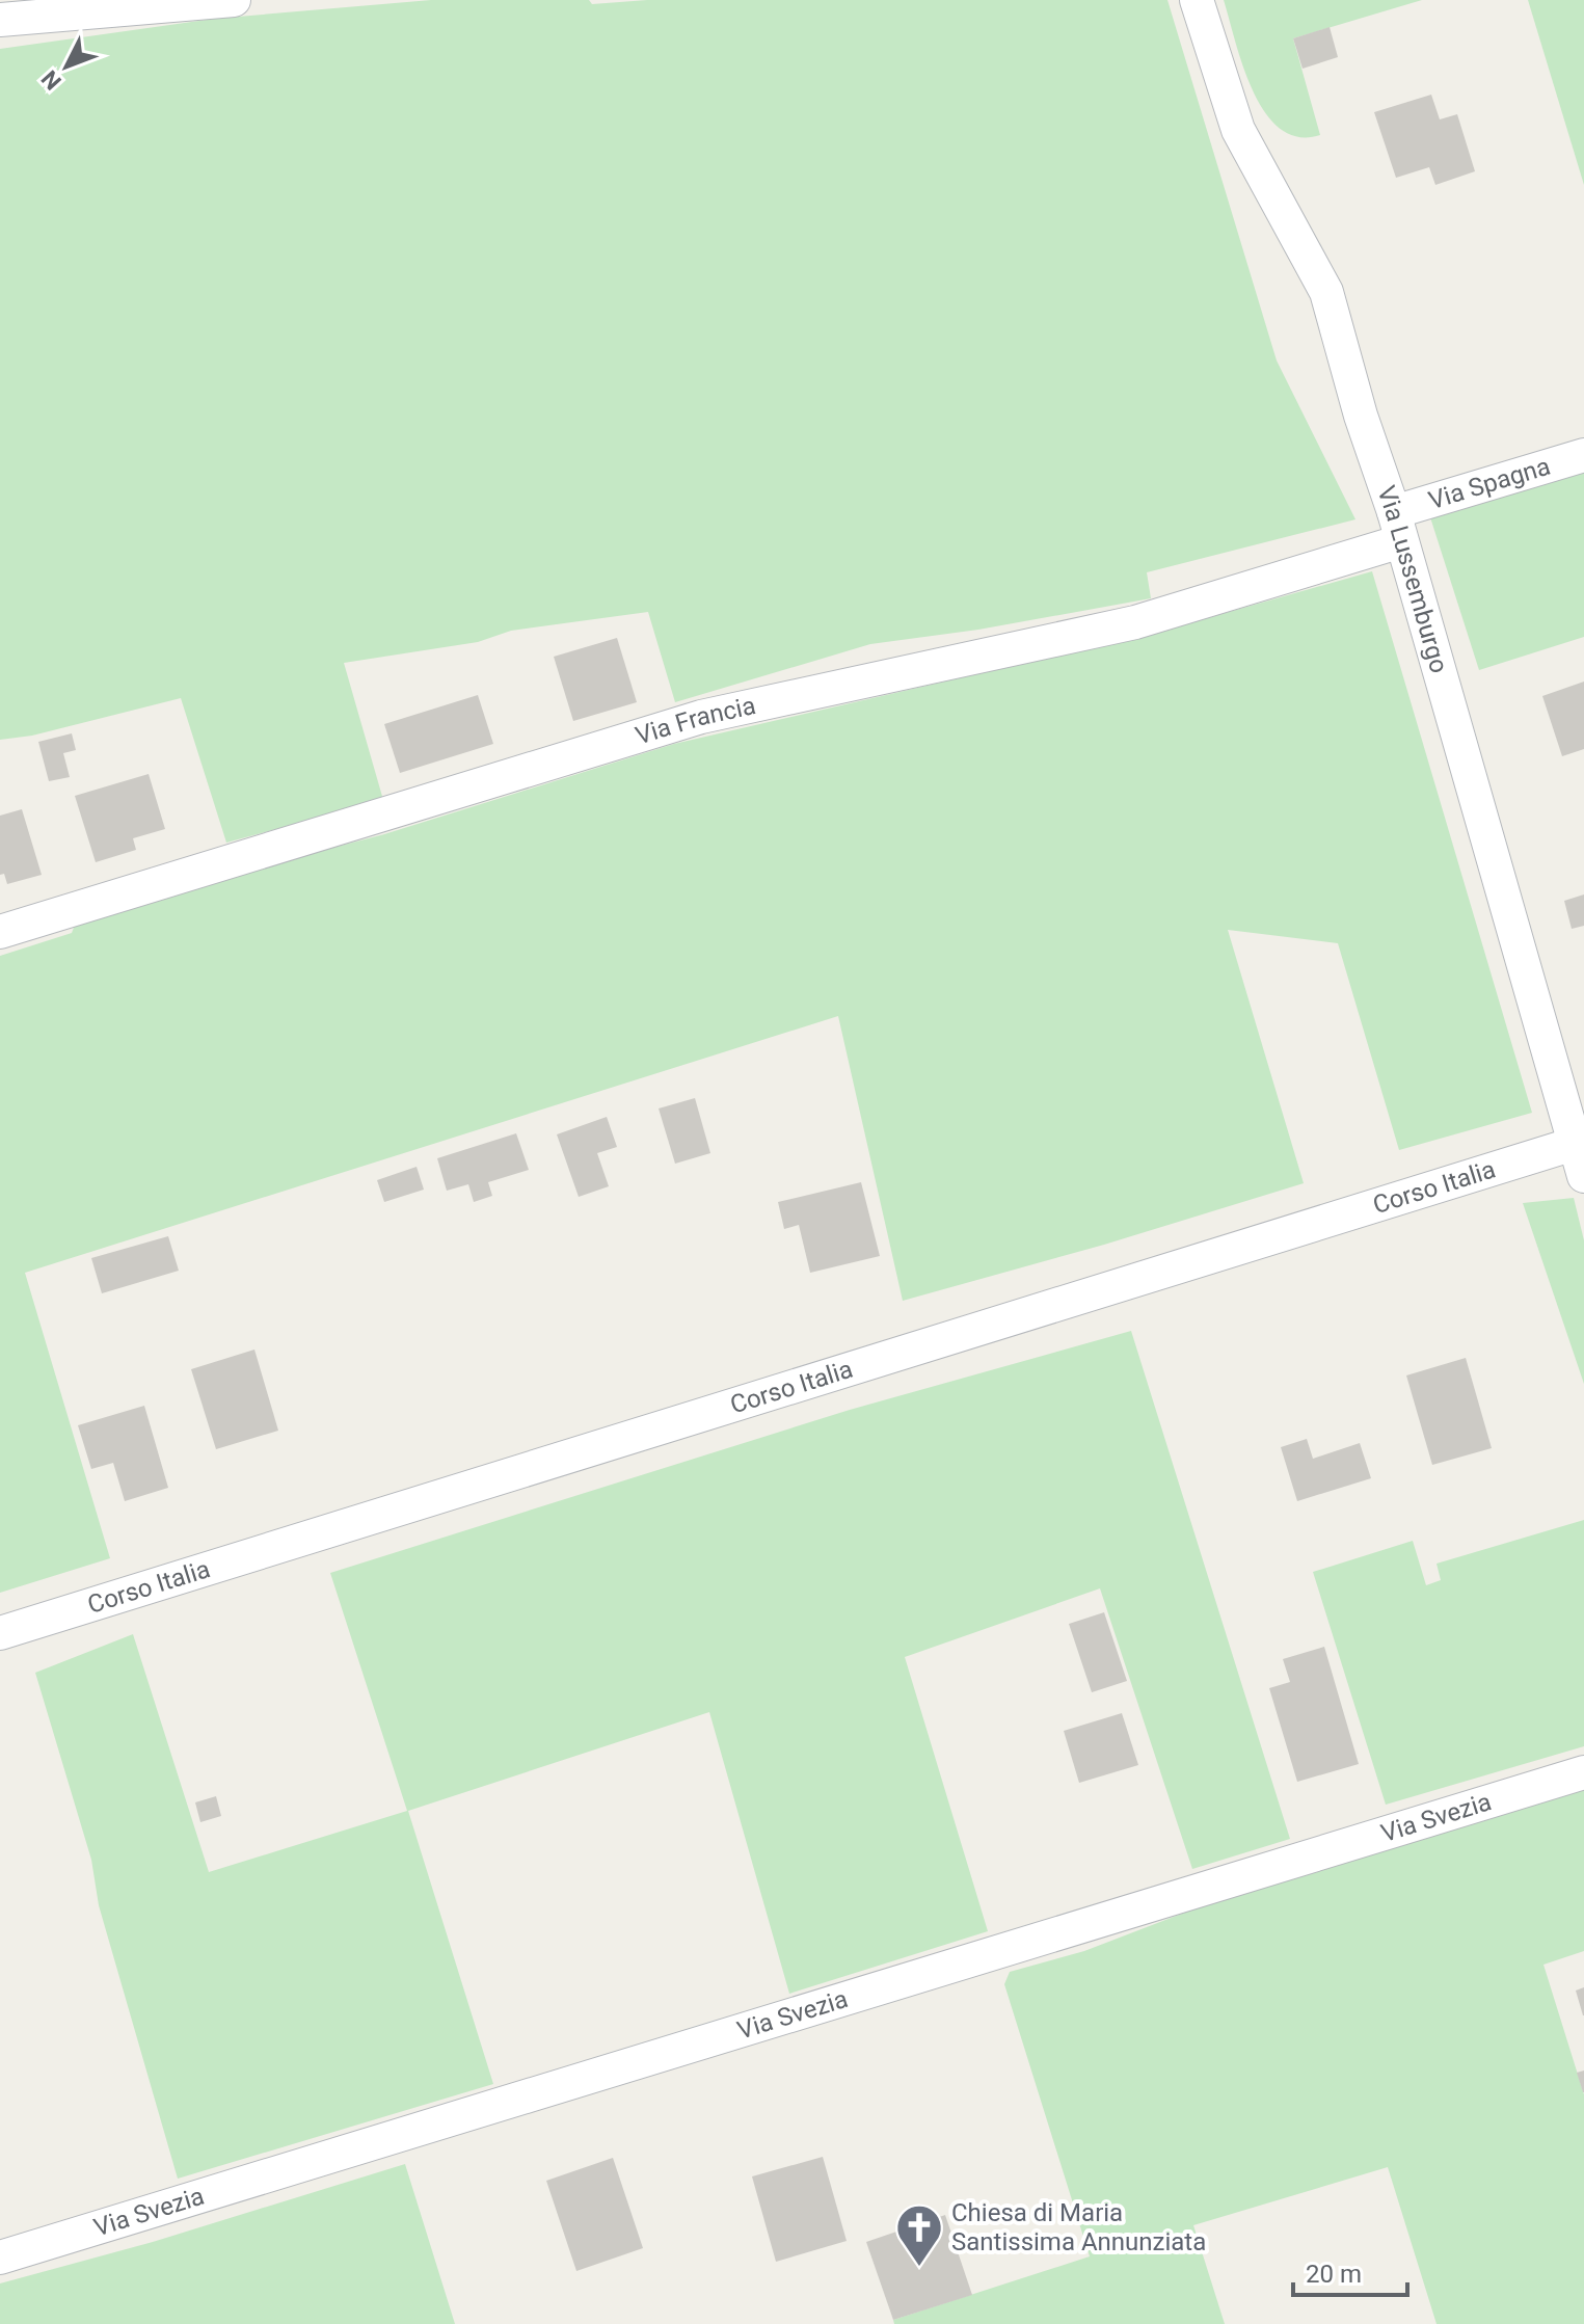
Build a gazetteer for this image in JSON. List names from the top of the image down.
{
  "streets": {
    "street": [
      "Via Spagna",
      "Via Lussemburgo",
      "Via Francia",
      "Corso Italia",
      "Via Svezia"
    ]
  },
  "crossings": [
    ["Via Spagna", "Via Lussemburgo"],
    ["Via Spagna", "Via Francia"],
    ["Via Lussemburgo", "Via Francia"],
    ["Via Lussemburgo", "Corso Italia"]
  ],
  "places": {
    "church": ["Chiesa di Maria Santissima Annunziata"]
  },
  "scale_bar": "20 m",
  "north": "bottom left"
}
